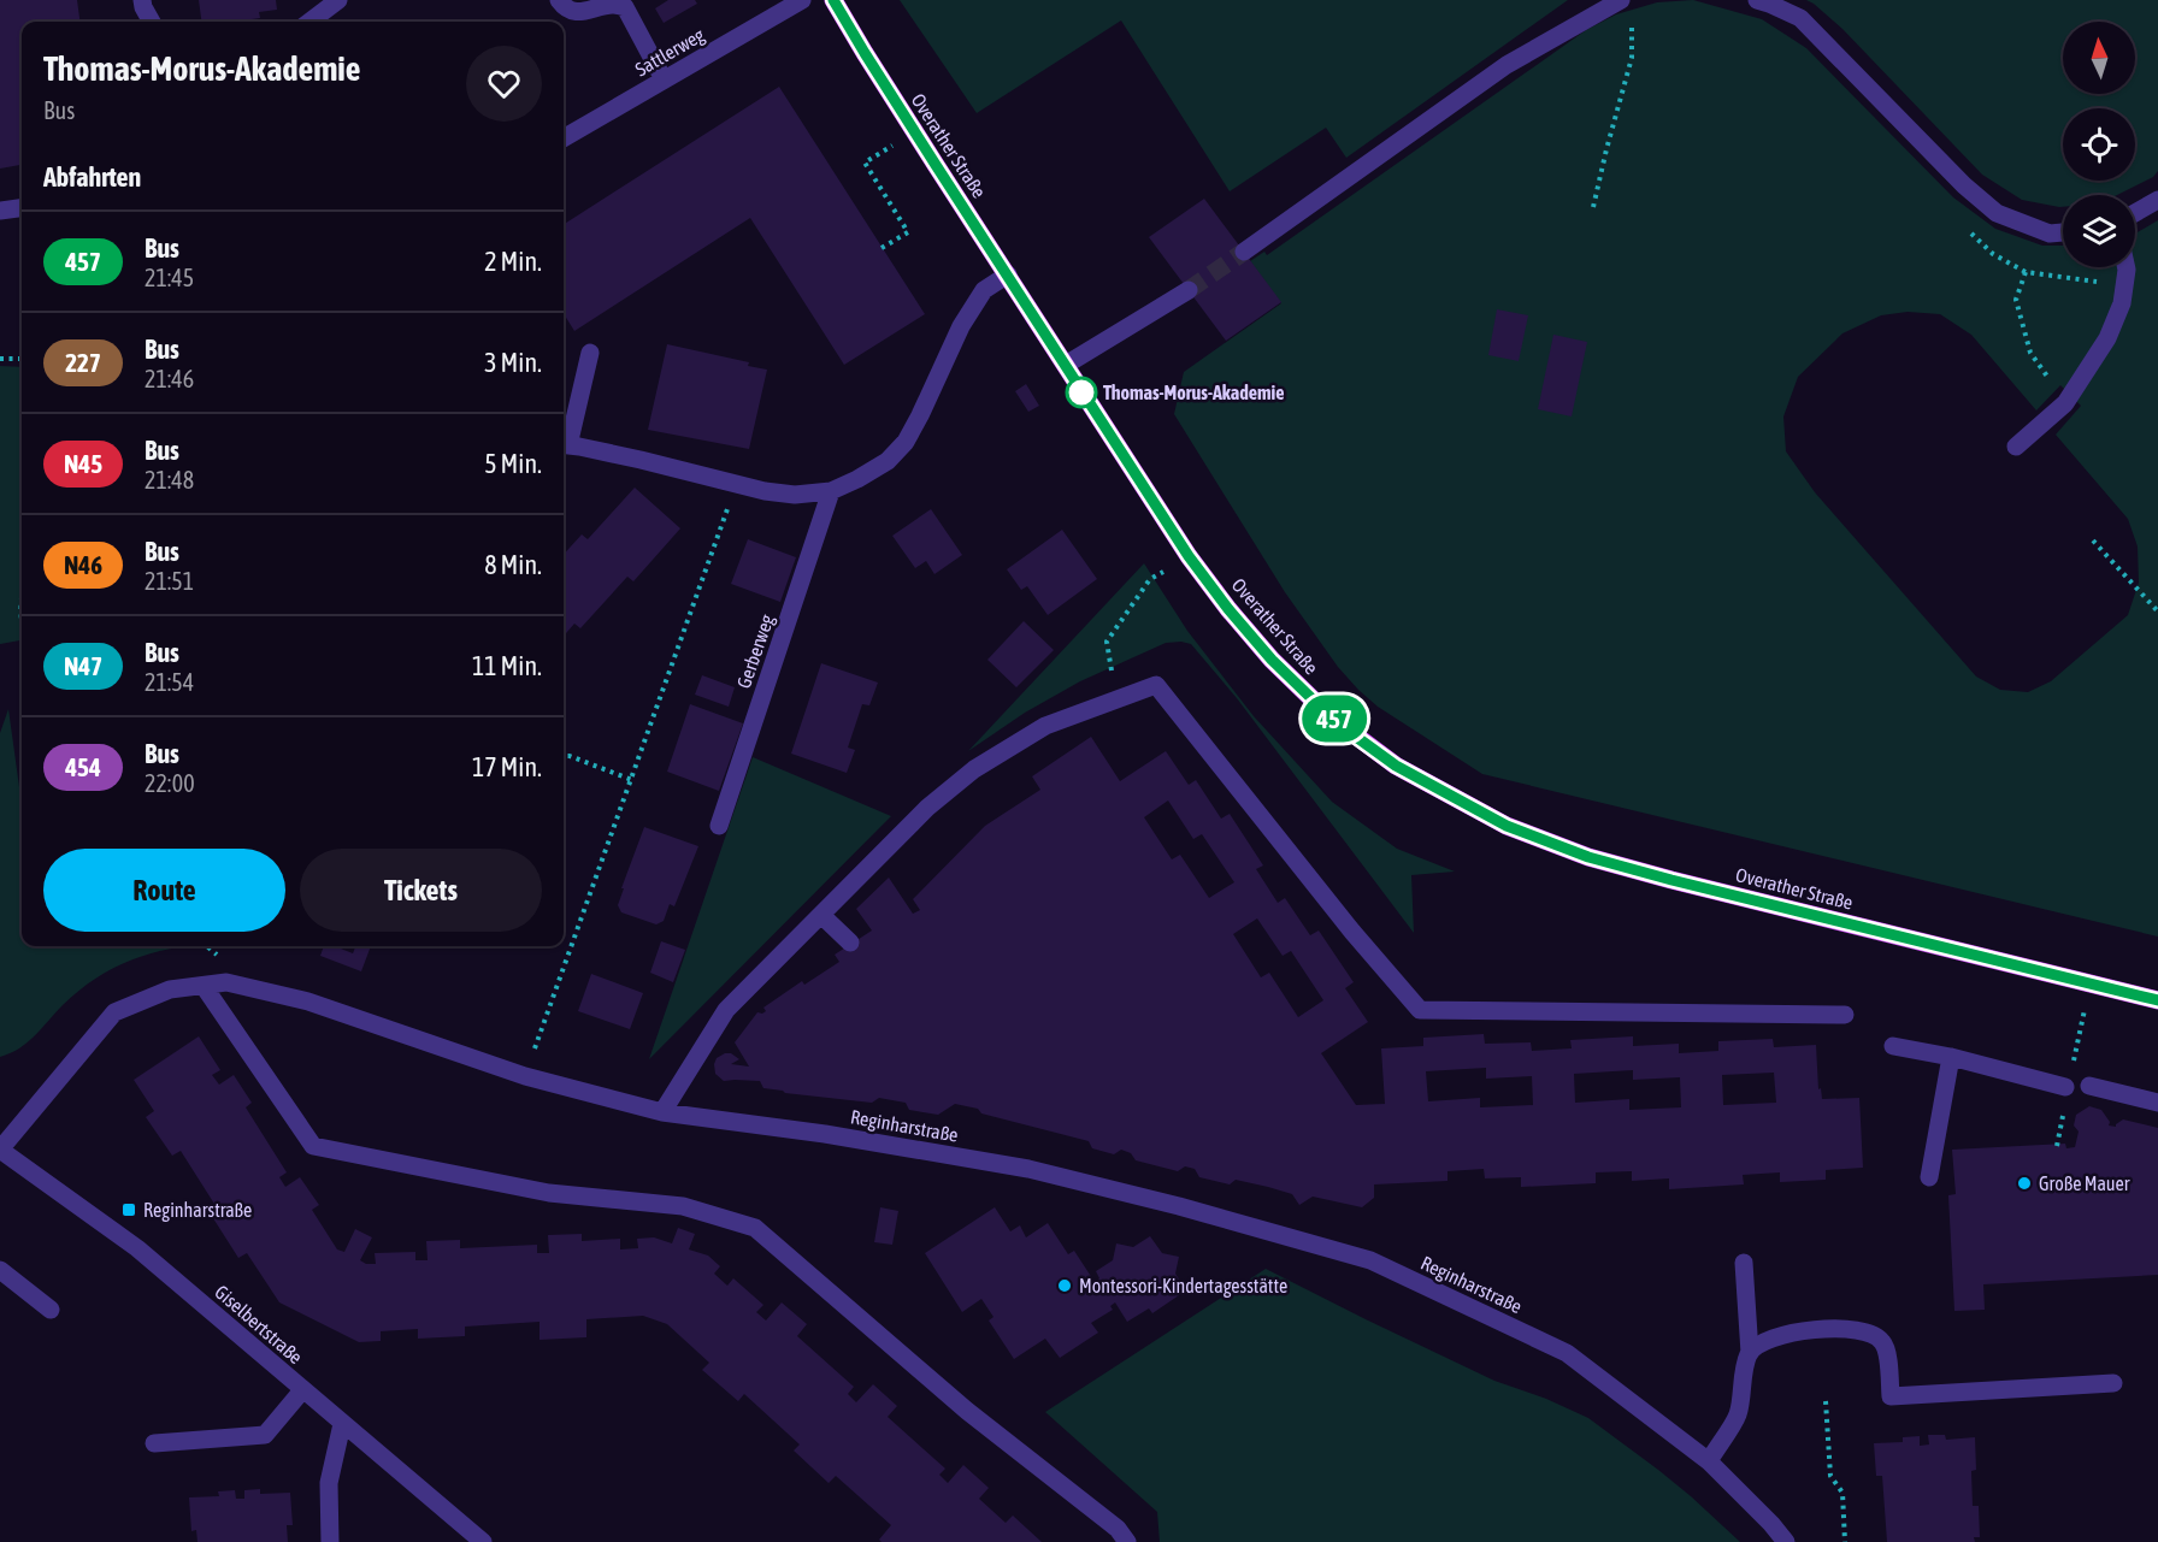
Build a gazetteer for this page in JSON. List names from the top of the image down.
{
  "streets": {
    "main road": ["Overather Straße"],
    "street": [
      "Sattlerweg",
      "Gerberweg",
      "Reginharstraße",
      "Giselbertstraße"
    ]
  },
  "crossings": [
    ["Reginharstraße", "Giselbertstraße"]
  ],
  "places": {
    "other": ["Thomas-Morus-Akademie", "Große Mauer", "Montessori-Kindertagesstätte"],
    "transit": ["Reginharstraße"]
  },
  "lines": ["bus line 457"],
  "north": "top",
  "page": {
    "on_map": "457",
    "heading": [
      ["Thomas-Morus-Akademie", "Bus"],
      "Abfahrten"
    ],
    "list": [
      {
        "mark": "457",
        "name": "Bus",
        "note": "21:45",
        "value": "2 Min."
      },
      {
        "mark": "227",
        "name": "Bus",
        "note": "21:46",
        "value": "3 Min."
      },
      {
        "mark": "N45",
        "name": "Bus",
        "note": "21:48",
        "value": "5 Min."
      },
      {
        "mark": "N46",
        "name": "Bus",
        "note": "21:51",
        "value": "8 Min."
      },
      {
        "mark": "N47",
        "name": "Bus",
        "note": "21:54",
        "value": "11 Min."
      },
      {
        "mark": "454",
        "name": "Bus",
        "note": "22:00",
        "value": "17 Min."
      }
    ],
    "buttons": ["Route", "Tickets"]
  }
}
